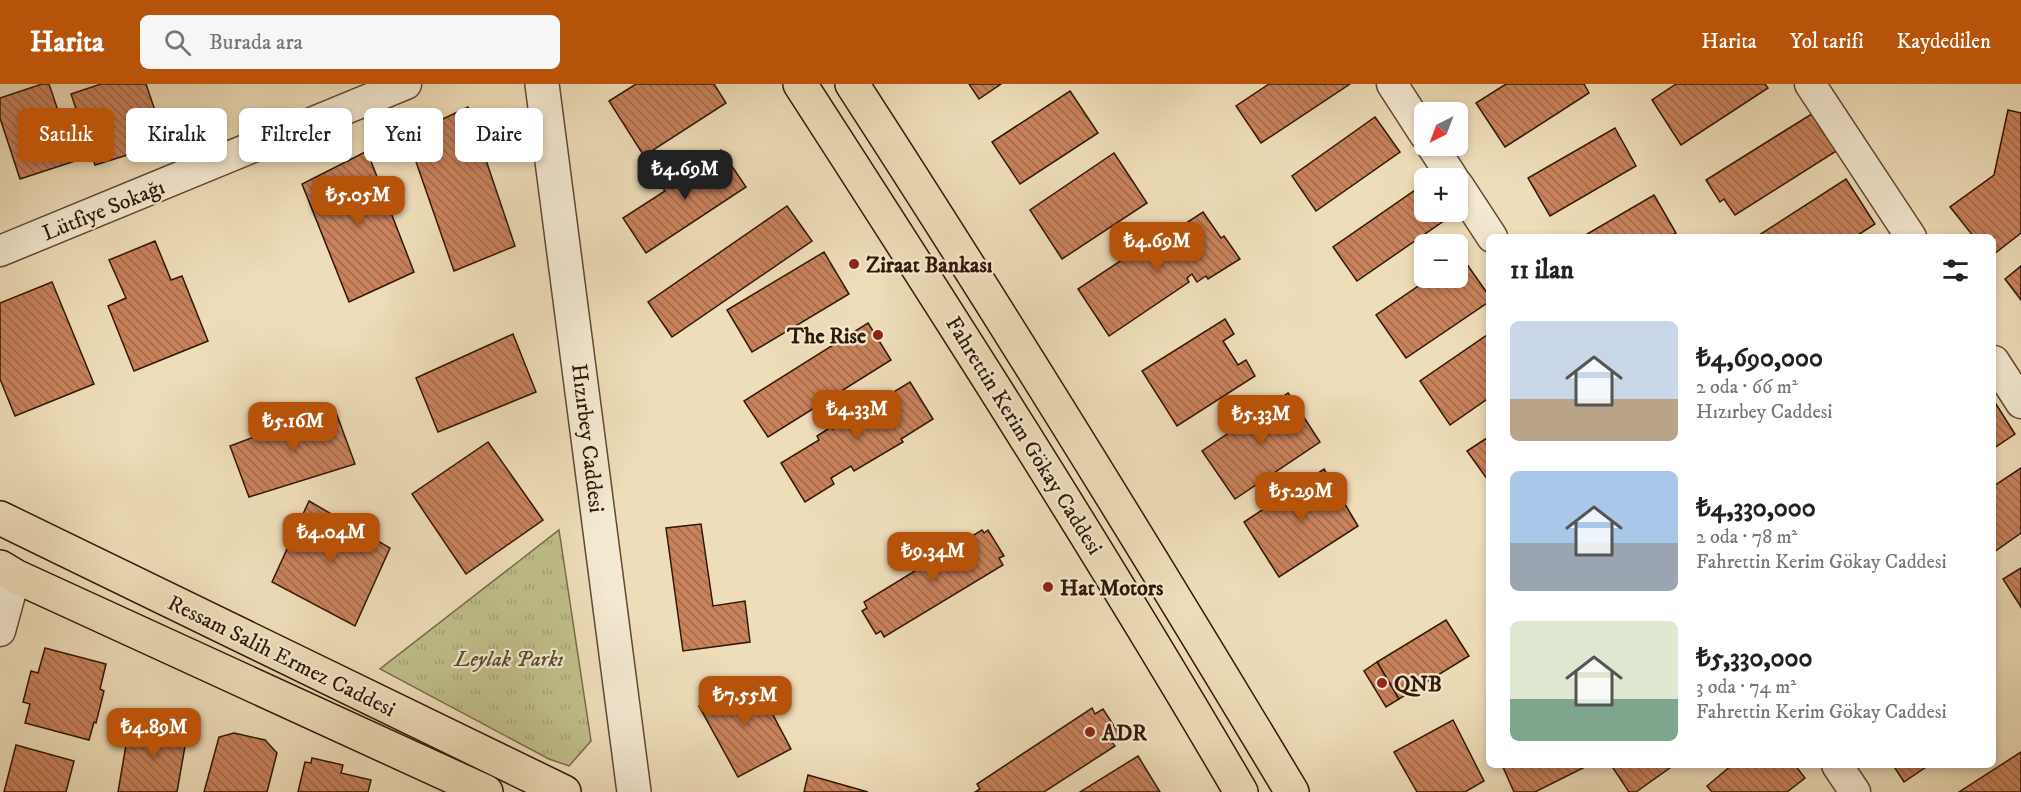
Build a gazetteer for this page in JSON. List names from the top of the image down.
{
  "streets": {
    "main road": ["Fahrettin Kerim Gökay Caddesi", "Ressam Salih Ermez Caddesi"],
    "street": ["Lütfiye Sokağı", "Hızırbey Caddesi"]
  },
  "parks": ["Leylak Parkı"],
  "places": [
    "Ziraat Bankası",
    "The Rise",
    "Hat Motors",
    "QNB",
    "ADR"
  ],
  "north": "bottom left",
  "page": {
    "header": "Harita",
    "search": "Burada ara",
    "nav": ["Harita", "Yol tarifi", "Kaydedilen"],
    "map_buttons": ["+", "−"],
    "chip": [
      "Satılık",
      "Kiralık",
      "Filtreler",
      "Yeni",
      "Daire"
    ],
    "price": [
      "₺4.69M",
      "₺5.05M",
      "₺4.69M",
      "₺4.33M",
      "₺5.33M",
      "₺5.16M",
      "₺5.29M",
      "₺4.04M",
      "₺9.34M",
      "₺7.55M",
      "₺4.89M"
    ],
    "heading": "11 ilan",
    "list": [
      {
        "name": "₺4,690,000",
        "note": "2 oda · 66 m² · Hızırbey Caddesi"
      },
      {
        "name": "₺4,330,000",
        "note": "2 oda · 78 m² · Fahrettin Kerim Gökay Caddesi"
      },
      {
        "name": "₺5,330,000",
        "note": "3 oda · 74 m² · Fahrettin Kerim Gökay Caddesi"
      }
    ]
  }
}
